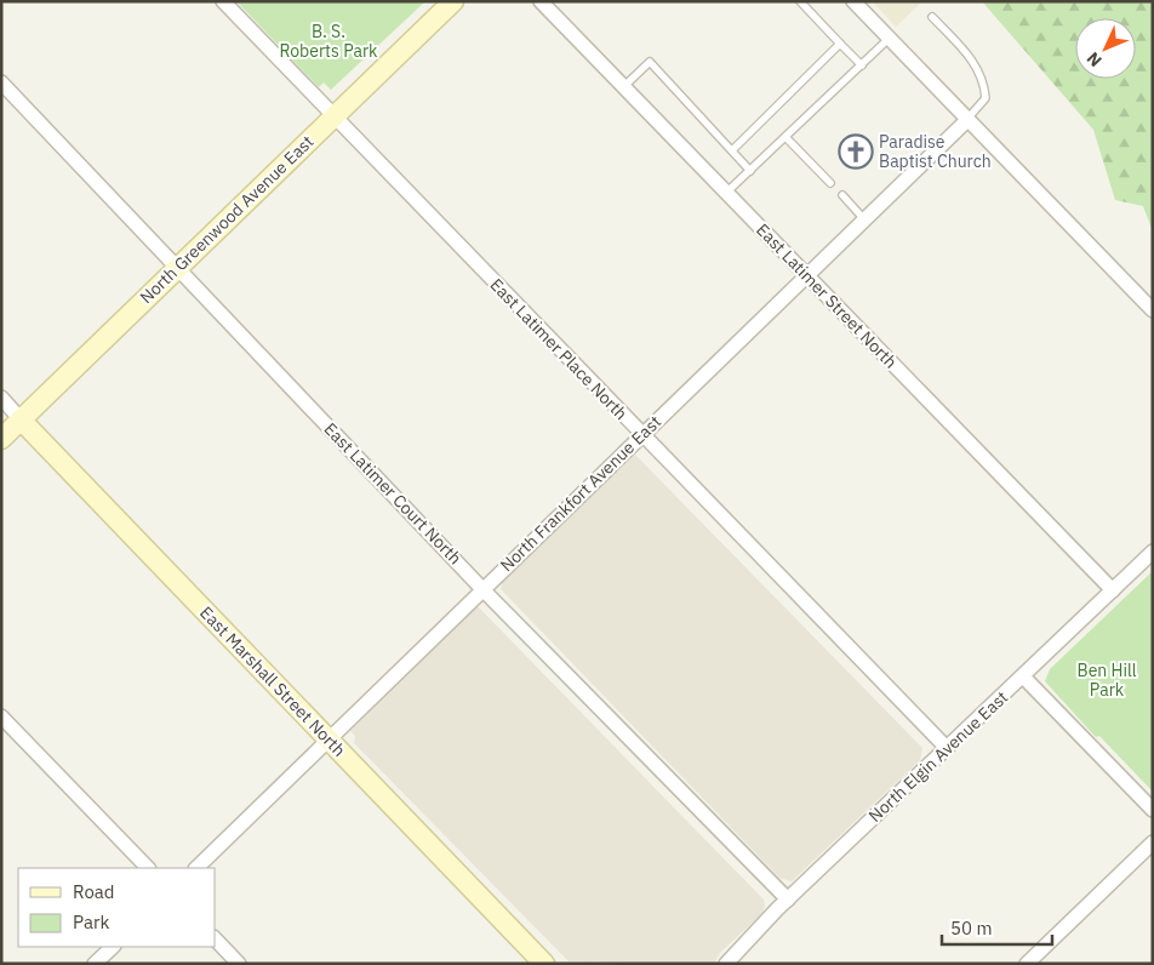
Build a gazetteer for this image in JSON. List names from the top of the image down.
{
  "streets": {
    "street": [
      "North Greenwood Avenue East",
      "East Latimer Street North",
      "East Latimer Place North",
      "East Latimer Court North",
      "North Frankfort Avenue East",
      "East Marshall Street North",
      "North Elgin Avenue East"
    ]
  },
  "crossings": [
    ["North Greenwood Avenue East", "East Latimer Place North"],
    ["North Greenwood Avenue East", "East Latimer Court North"],
    ["North Greenwood Avenue East", "East Marshall Street North"],
    ["East Latimer Street North", "North Frankfort Avenue East"],
    ["East Latimer Street North", "North Elgin Avenue East"],
    ["East Latimer Place North", "North Frankfort Avenue East"],
    ["East Latimer Place North", "North Elgin Avenue East"],
    ["East Latimer Court North", "North Frankfort Avenue East"],
    ["East Latimer Court North", "North Elgin Avenue East"],
    ["North Frankfort Avenue East", "East Marshall Street North"]
  ],
  "parks": ["B. S. Roberts Park", "Ben Hill Park"],
  "places": {
    "church": ["Paradise Baptist Church"]
  },
  "legend": ["Road", "Park"],
  "scale_bar": "50 m",
  "north": "bottom left"
}
